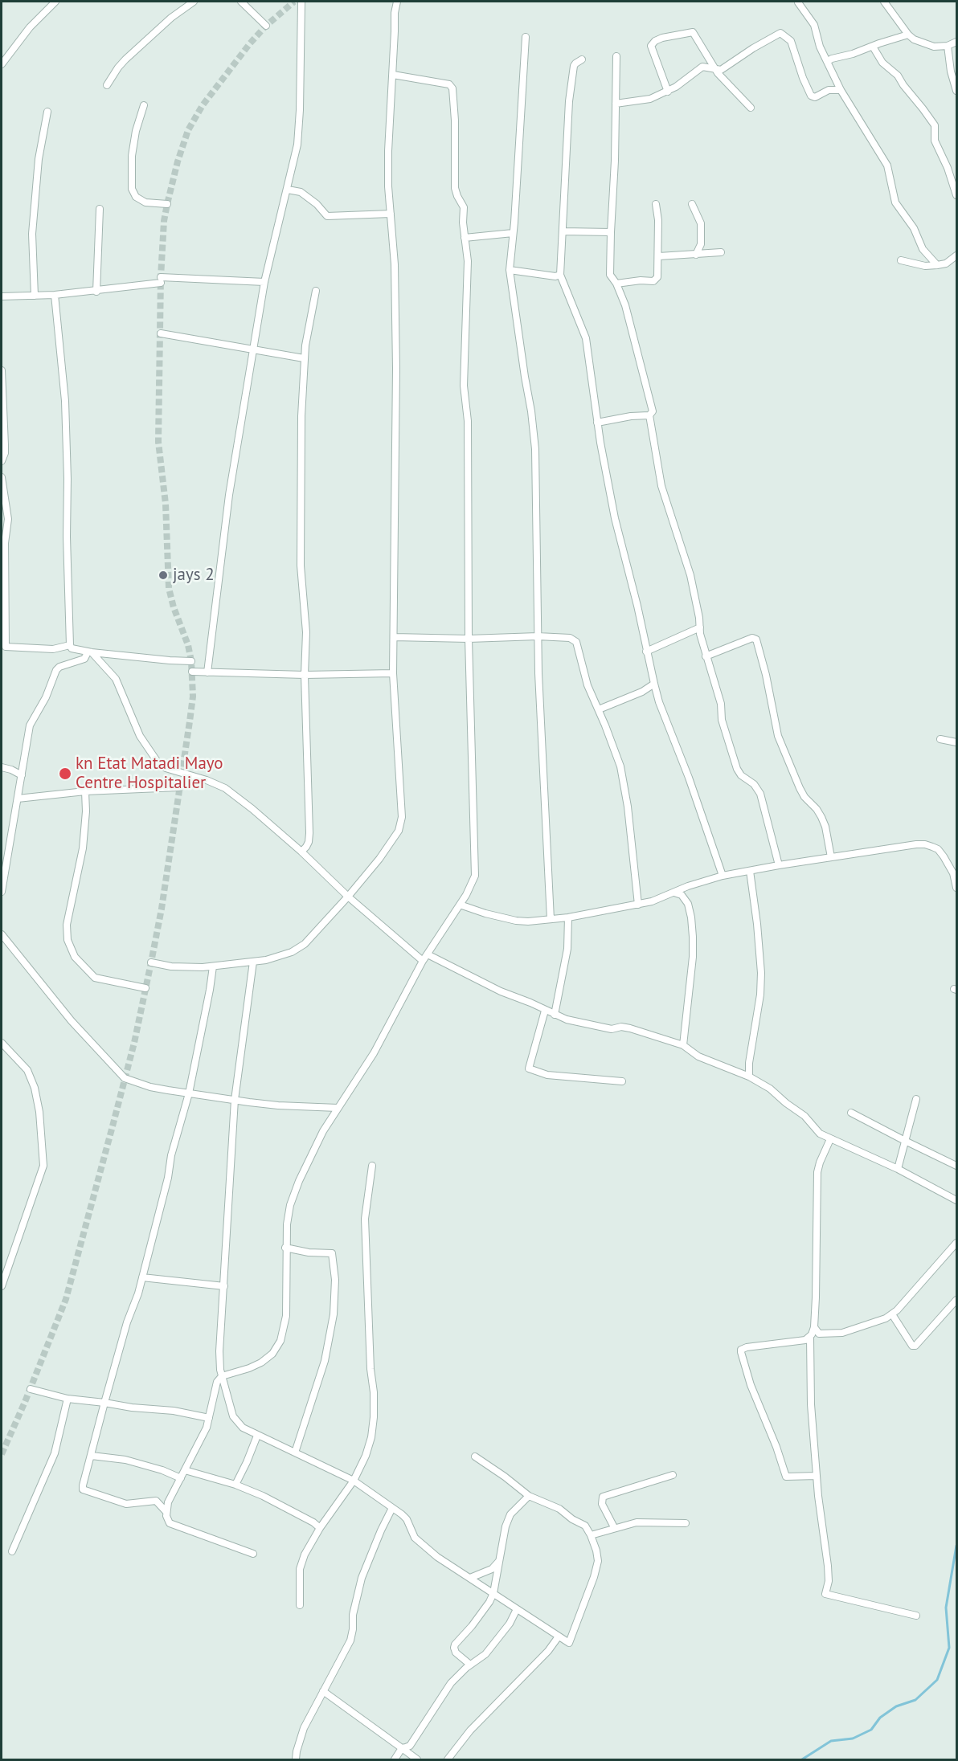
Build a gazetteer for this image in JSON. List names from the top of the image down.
{
  "places": ["jays 2", "kn Etat Matadi Mayo Centre Hospitalier"]
}
